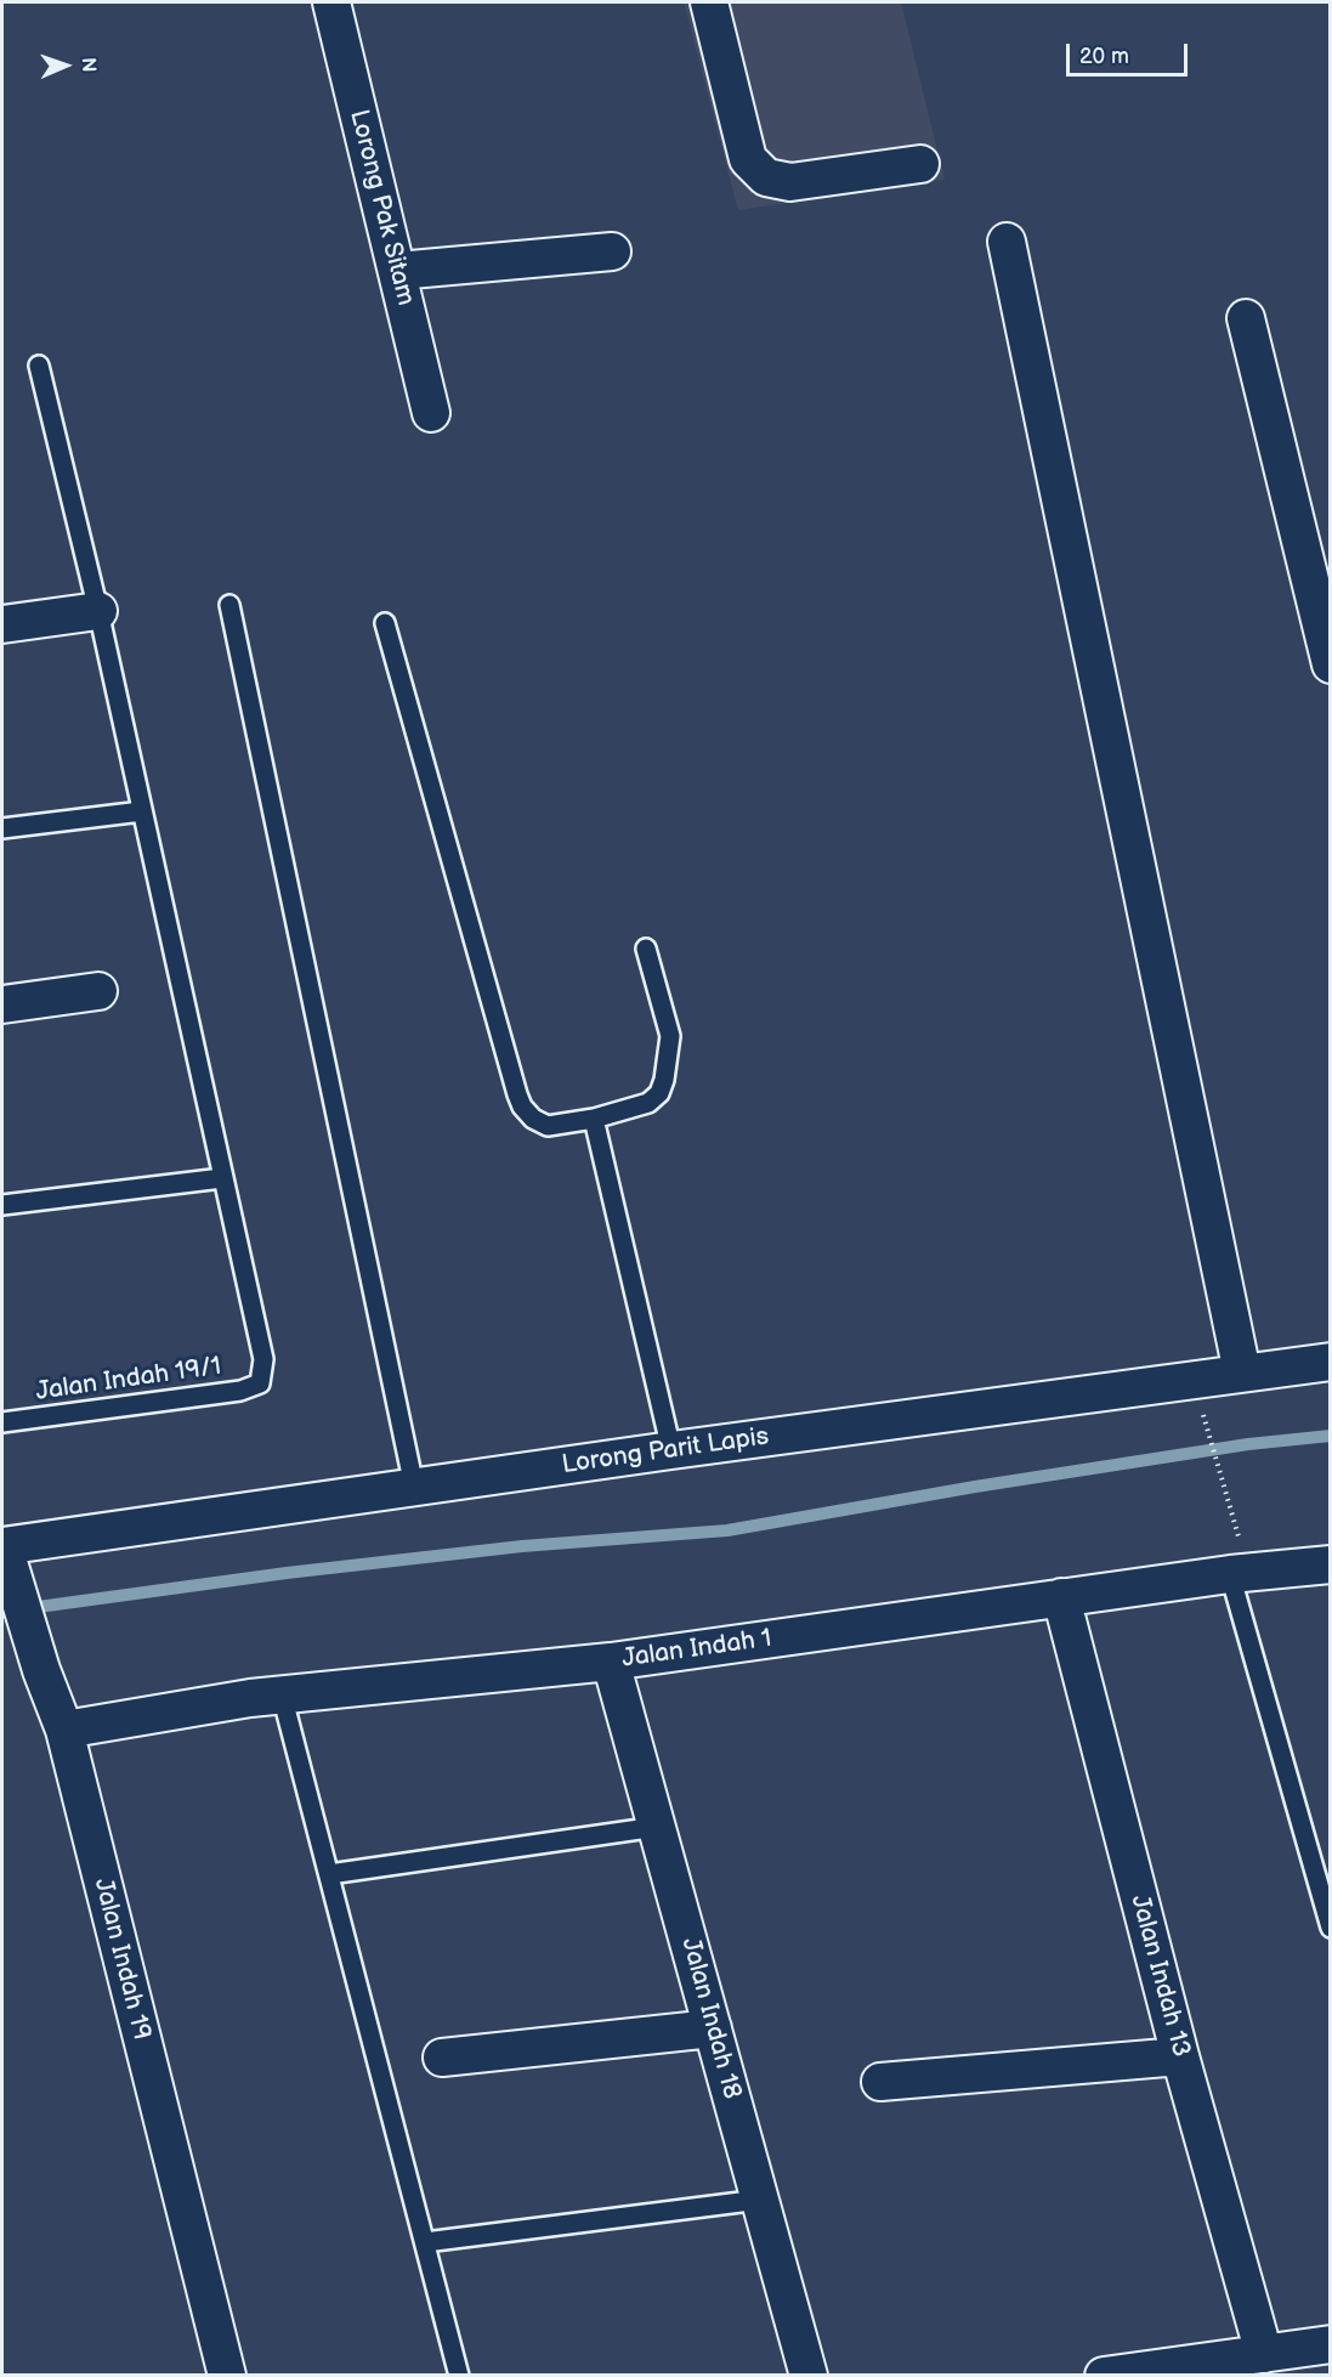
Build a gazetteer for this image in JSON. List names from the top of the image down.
{
  "streets": {
    "street": [
      "Lorong Pak Sitam",
      "Lorong Parit Lapis",
      "Jalan Indah 1",
      "Jalan Indah 19",
      "Jalan Indah 13",
      "Jalan Indah 18"
    ],
    "lane": ["Jalan Indah 19/1"]
  },
  "crossings": [
    ["Lorong Parit Lapis", "Jalan Indah 19"],
    ["Jalan Indah 1", "Jalan Indah 19"],
    ["Jalan Indah 1", "Jalan Indah 13"],
    ["Jalan Indah 1", "Jalan Indah 18"]
  ],
  "scale_bar": "20 m",
  "north": "right"
}
